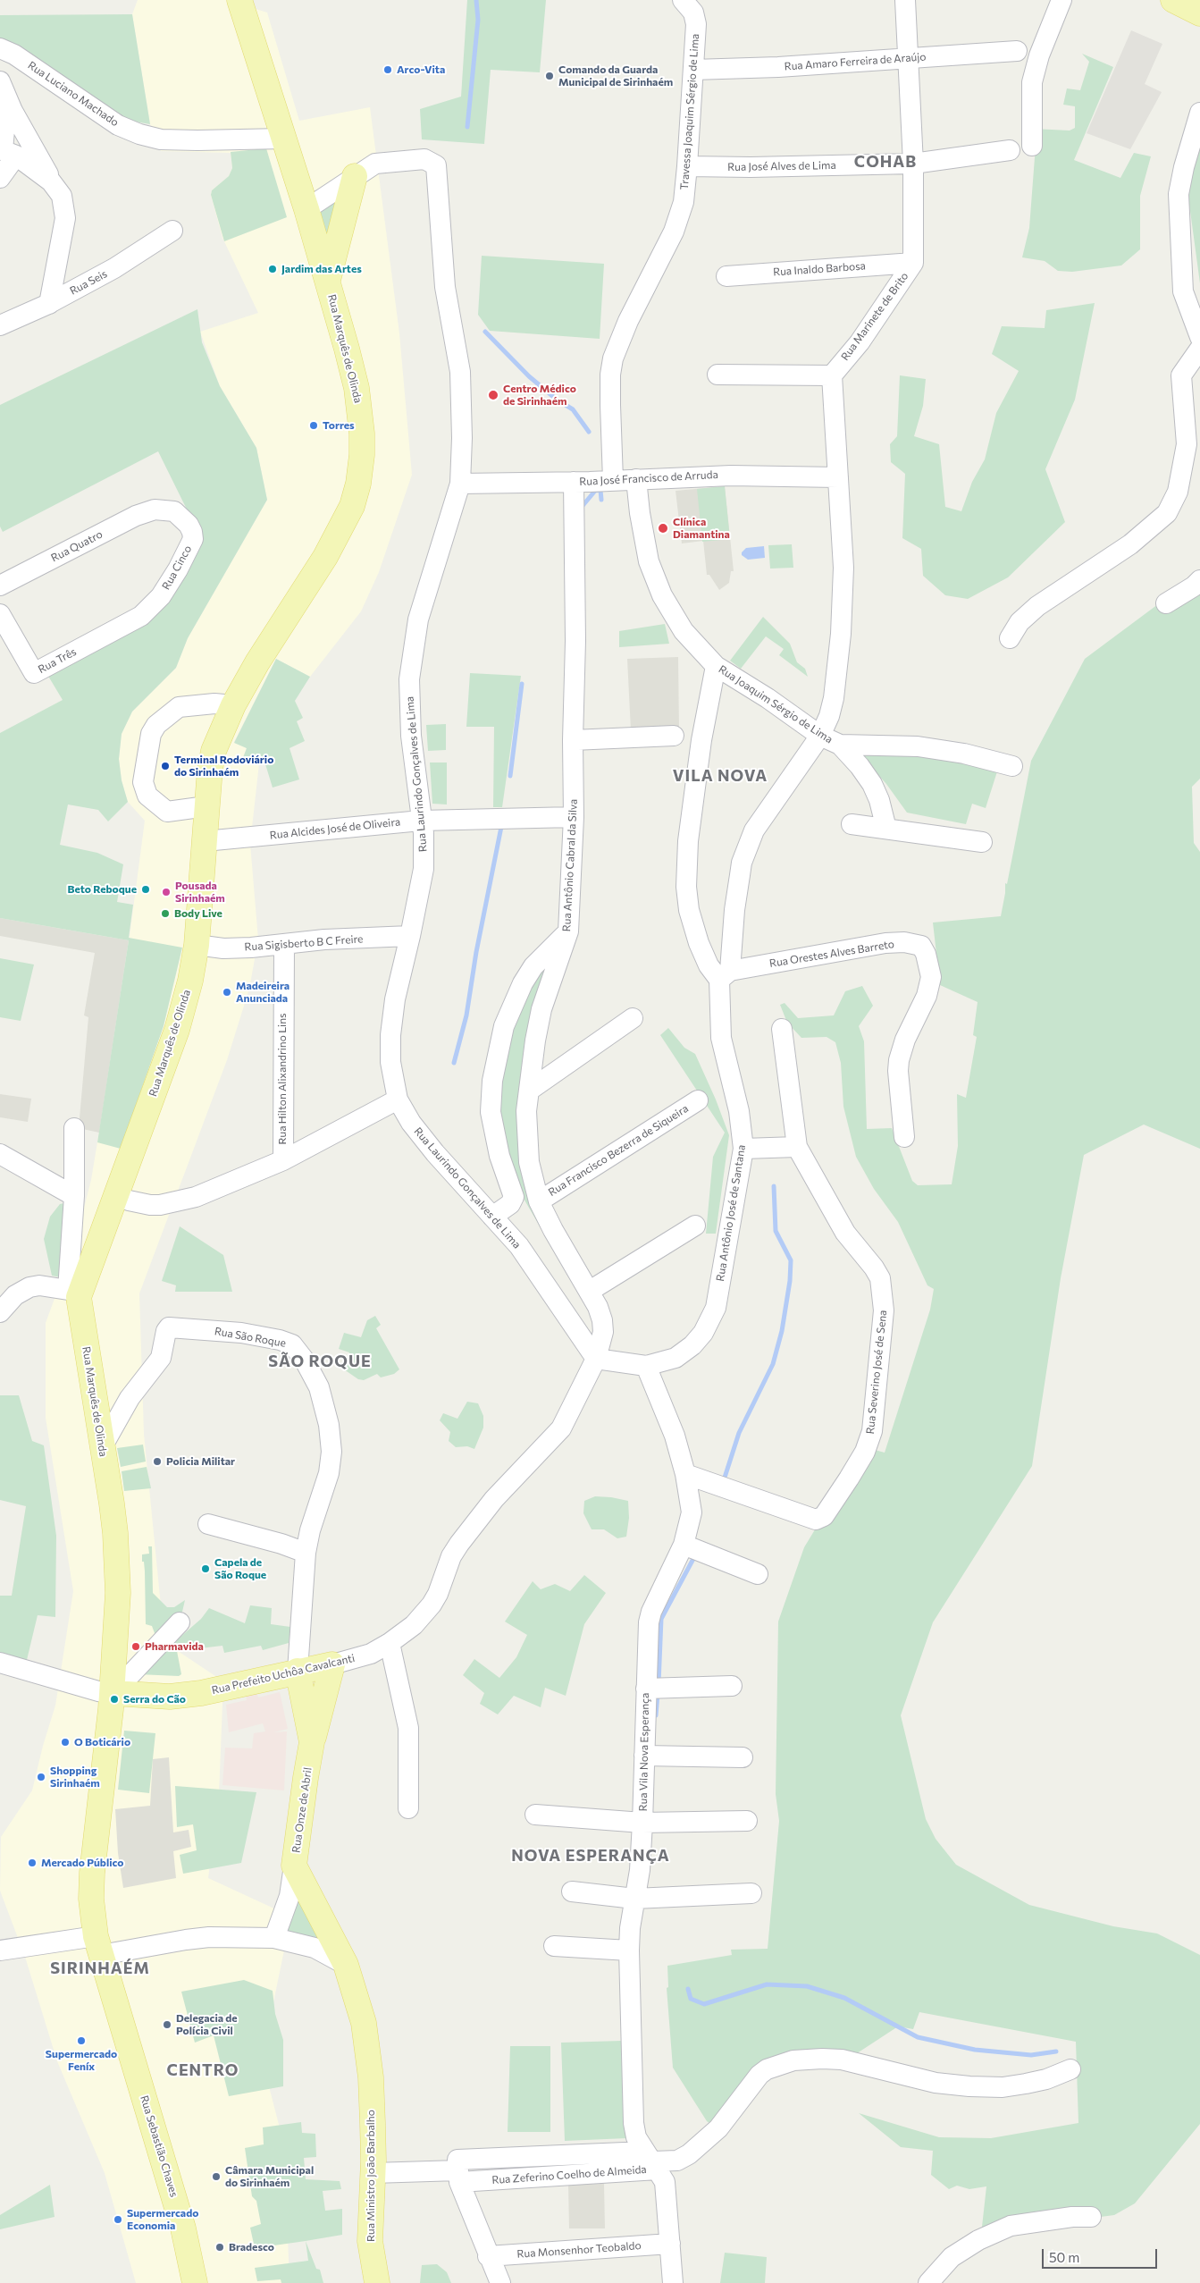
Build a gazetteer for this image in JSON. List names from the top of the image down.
{
  "streets": {
    "main road": [
      "Rua Marquês de Olinda",
      "Rua Prefeito Uchôa Cavalcanti",
      "Rua Onze de Abril",
      "Rua Sebastião Chaves",
      "Rua Ministro João Barbalho"
    ],
    "street": [
      "Rua Amaro Ferreira de Araújo",
      "Rua Luciano Machado",
      "Travessa Joaquim Sérgio de Lima",
      "Rua José Alves de Lima",
      "Rua Inaldo Barbosa",
      "Rua Seis",
      "Rua Marinete de Brito",
      "Rua José Francisco de Arruda",
      "Rua Quatro",
      "Rua Cinco",
      "Rua Três",
      "Rua Joaquim Sérgio de Lima",
      "Rua Laurindo Gonçalves de Lima",
      "Rua Alcides José de Oliveira",
      "Rua Antônio Cabral da Silva",
      "Rua Sigisberto B C Freire",
      "Rua Orestes Alves Barreto",
      "Rua Hilton Alixandrino Lins",
      "Rua Francisco Bezerra de Siqueira",
      "Rua Antônio José de Santana",
      "Rua São Roque",
      "Rua Severino José de Sena",
      "Rua Vila Nova Esperança",
      "Rua Zeferino Coelho de Almeida",
      "Rua Monsenhor Teobaldo"
    ]
  },
  "crossings": [
    ["Rua Amaro Ferreira de Araújo", "Travessa Joaquim Sérgio de Lima"],
    ["Rua Amaro Ferreira de Araújo", "Rua Marinete de Brito"],
    ["Rua Luciano Machado", "Rua Marquês de Olinda"],
    ["Travessa Joaquim Sérgio de Lima", "Rua José Alves de Lima"],
    ["Travessa Joaquim Sérgio de Lima", "Rua José Francisco de Arruda"],
    ["Travessa Joaquim Sérgio de Lima", "Rua Antônio Cabral da Silva"],
    ["Rua José Alves de Lima", "Rua Marinete de Brito"],
    ["Rua Inaldo Barbosa", "Rua Marinete de Brito"],
    ["Rua Marquês de Olinda", "Rua Laurindo Gonçalves de Lima"],
    ["Rua Marquês de Olinda", "Rua Alcides José de Oliveira"],
    ["Rua Marquês de Olinda", "Rua Sigisberto B C Freire"],
    ["Rua Marquês de Olinda", "Rua São Roque"],
    ["Rua Marquês de Olinda", "Rua Prefeito Uchôa Cavalcanti"],
    ["Rua Marquês de Olinda", "Rua Sebastião Chaves"],
    ["Rua José Francisco de Arruda", "Rua Joaquim Sérgio de Lima"],
    ["Rua José Francisco de Arruda", "Rua Laurindo Gonçalves de Lima"],
    ["Rua José Francisco de Arruda", "Rua Antônio Cabral da Silva"],
    ["Rua Quatro", "Rua Cinco"],
    ["Rua Cinco", "Rua Três"],
    ["Rua Joaquim Sérgio de Lima", "Rua Antônio José de Santana"],
    ["Rua Laurindo Gonçalves de Lima", "Rua Alcides José de Oliveira"],
    ["Rua Laurindo Gonçalves de Lima", "Rua Antônio Cabral da Silva"],
    ["Rua Laurindo Gonçalves de Lima", "Rua Sigisberto B C Freire"],
    ["Rua Laurindo Gonçalves de Lima", "Rua Antônio José de Santana"],
    ["Rua Laurindo Gonçalves de Lima", "Rua Prefeito Uchôa Cavalcanti"],
    ["Rua Alcides José de Oliveira", "Rua Antônio Cabral da Silva"],
    ["Rua Antônio Cabral da Silva", "Rua Francisco Bezerra de Siqueira"],
    ["Rua Antônio Cabral da Silva", "Rua Antônio José de Santana"],
    ["Rua Antônio Cabral da Silva", "Rua Prefeito Uchôa Cavalcanti"],
    ["Rua Sigisberto B C Freire", "Rua Hilton Alixandrino Lins"],
    ["Rua Orestes Alves Barreto", "Rua Antônio José de Santana"],
    ["Rua Antônio José de Santana", "Rua Prefeito Uchôa Cavalcanti"],
    ["Rua Antônio José de Santana", "Rua Vila Nova Esperança"],
    ["Rua São Roque", "Rua Prefeito Uchôa Cavalcanti"],
    ["Rua São Roque", "Rua Onze de Abril"],
    ["Rua Severino José de Sena", "Rua Vila Nova Esperança"],
    ["Rua Prefeito Uchôa Cavalcanti", "Rua Onze de Abril"],
    ["Rua Vila Nova Esperança", "Rua Zeferino Coelho de Almeida"],
    ["Rua Vila Nova Esperança", "Rua Monsenhor Teobaldo"],
    ["Rua Onze de Abril", "Rua Ministro João Barbalho"],
    ["Rua Zeferino Coelho de Almeida", "Rua Ministro João Barbalho"]
  ],
  "districts": [
    "COHAB",
    "VILA NOVA",
    "SÃO ROQUE",
    "NOVA ESPERANÇA",
    "SIRINHAÉM",
    "CENTRO"
  ],
  "places": [
    "Arco-Vita",
    "Comando da Guarda Municipal de Sirinhaém",
    "Jardim das Artes",
    "Centro Médico de Sirinhaém",
    "Torres",
    "Clínica Diamantina",
    "Terminal Rodoviário do Sirinhaém",
    "Beto Reboque",
    "Pousada Sirinhaém",
    "Body Live",
    "Madeireira Anunciada",
    "Policia Militar",
    "Capela de São Roque",
    "Pharmavida",
    "Serra do Cão",
    "O Boticário",
    "Shopping Sirinhaém",
    "Mercado Público",
    "Delegacia de Polícia Civil",
    "Supermercado Feníx",
    "Câmara Municipal do Sirinhaém",
    "Supermercado Economia",
    "Bradesco"
  ],
  "scale_bar": "50 m"
}
